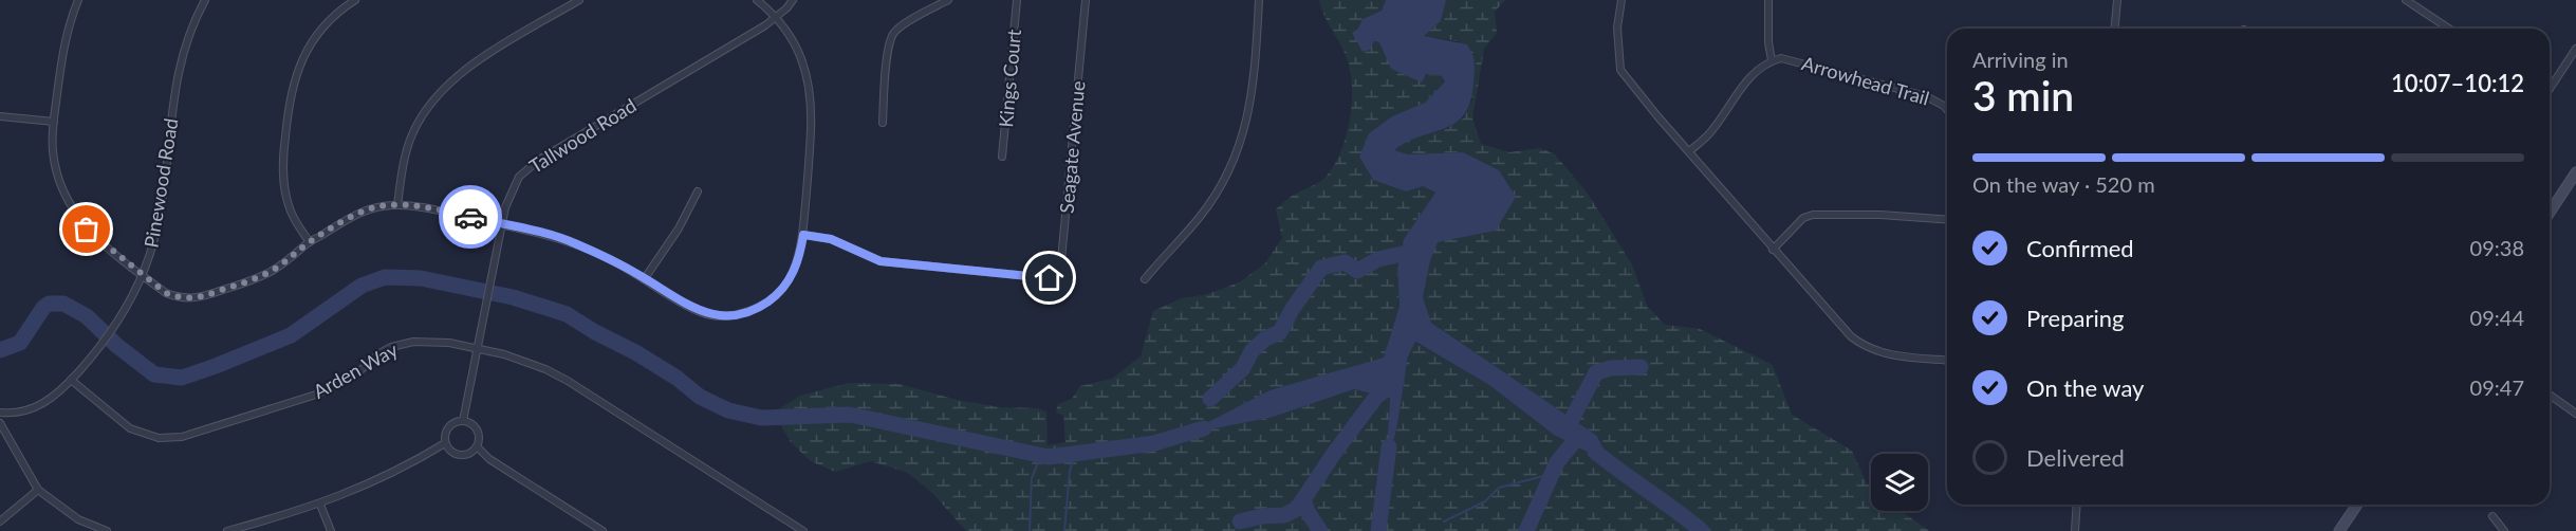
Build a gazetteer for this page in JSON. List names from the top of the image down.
{
  "streets": {
    "street": [
      "Kings Court",
      "Arrowhead Trail",
      "Tallwood Road",
      "Seagate Avenue",
      "Pinewood Road",
      "Arden Way"
    ]
  },
  "crossings": [
    ["Tallwood Road", "Arden Way"],
    ["Pinewood Road", "Arden Way"]
  ],
  "page": {
    "heading": ["3 min", "Arriving in", "10:07–10:12"],
    "bar": "On the way · 520 m",
    "list": [
      ["Confirmed", "09:38"],
      ["Preparing", "09:44"],
      ["On the way", "09:47"],
      "Delivered"
    ]
  }
}
